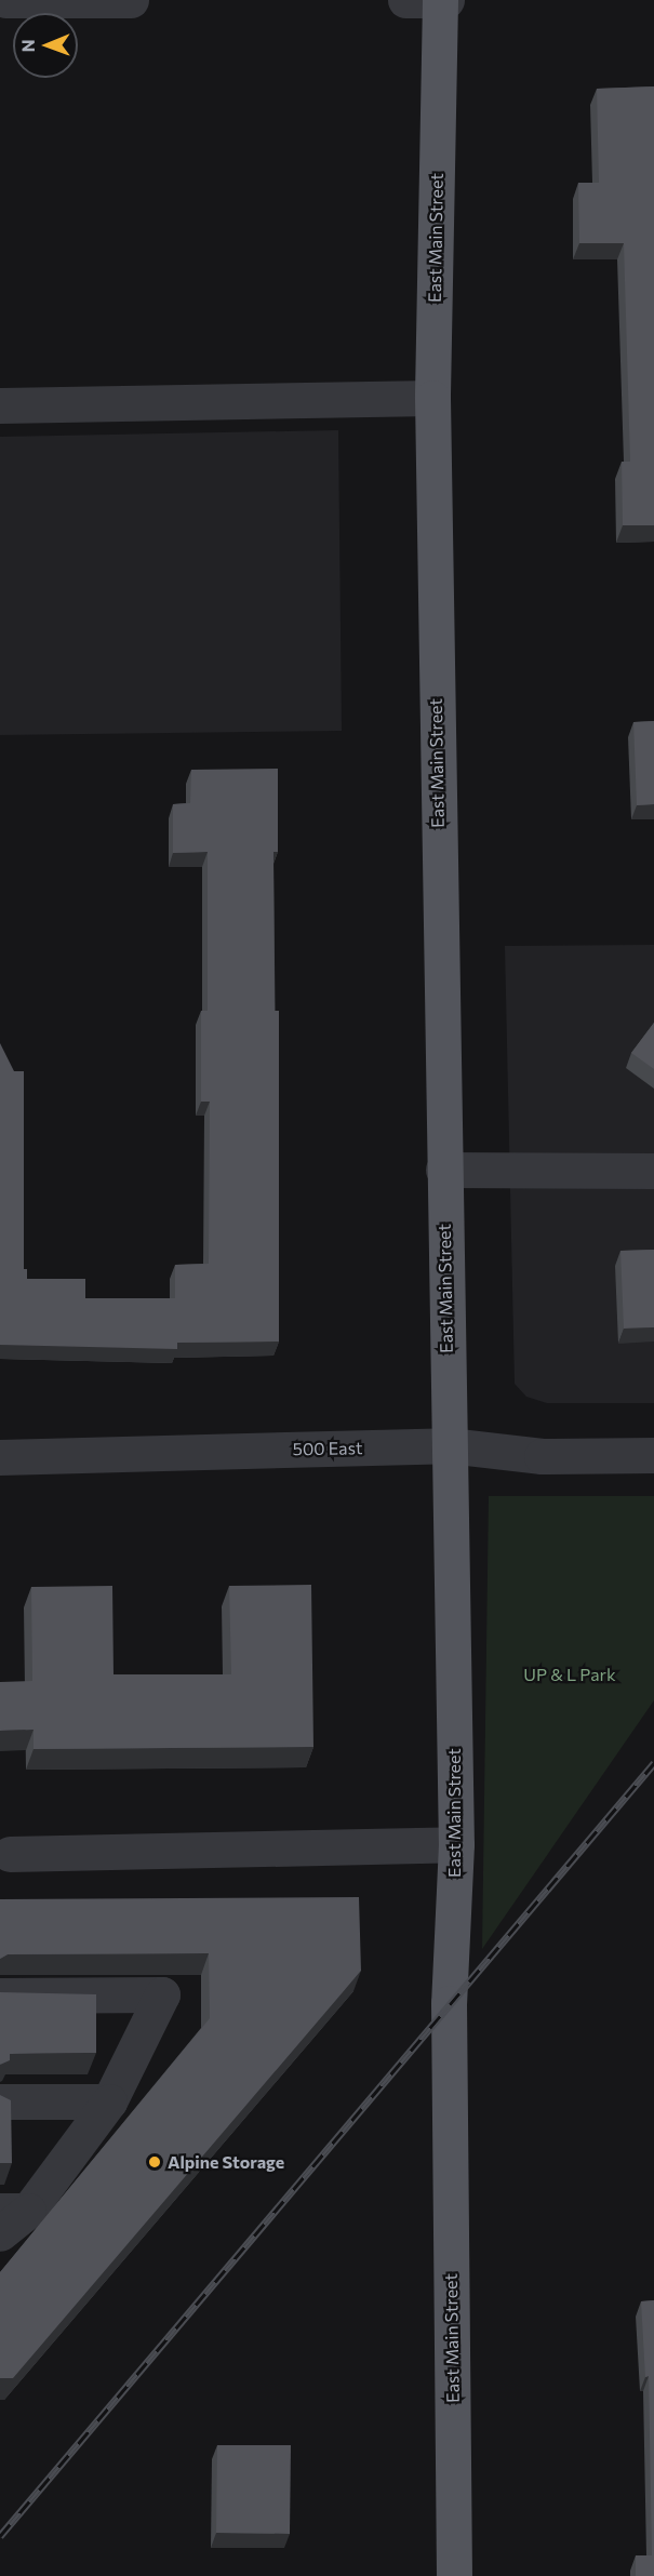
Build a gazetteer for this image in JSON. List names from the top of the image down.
{
  "streets": {
    "main road": ["East Main Street"],
    "street": ["500 East"]
  },
  "crossings": [
    ["East Main Street", "500 East"]
  ],
  "parks": ["UP & L Park"],
  "places": ["Alpine Storage"],
  "north": "left"
}
